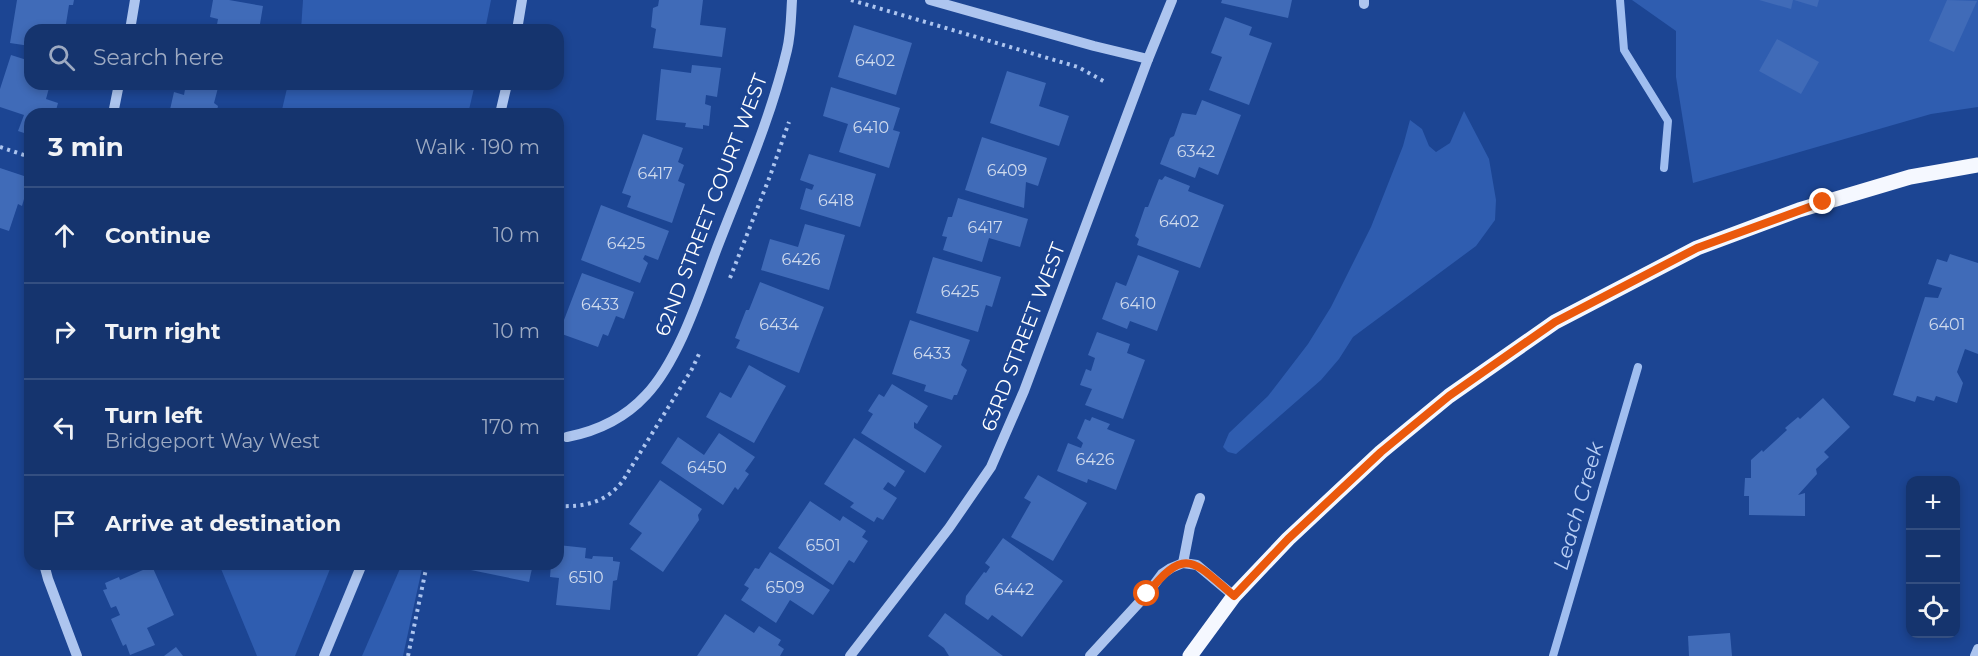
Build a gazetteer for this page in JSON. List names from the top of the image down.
{
  "streets": {
    "street": ["62ND STREET COURT WEST", "63RD STREET WEST"]
  },
  "water": ["Leach Creek"],
  "house_numbers": [
    "6402",
    "6410",
    "6342",
    "6409",
    "6417",
    "6418",
    "6402",
    "6417",
    "6425",
    "6426",
    "6425",
    "6410",
    "6433",
    "6434",
    "6401",
    "6433",
    "6426",
    "6450",
    "6501",
    "6510",
    "6509",
    "6442"
  ],
  "page": {
    "search": "Search here",
    "heading": ["3 min", "Walk · 190 m"],
    "list": [
      ["Continue", "10 m"],
      ["Turn right", "10 m"],
      ["Turn left", "Bridgeport Way West", "170 m"],
      "Arrive at destination"
    ],
    "map_buttons": ["+", "−"]
  }
}
